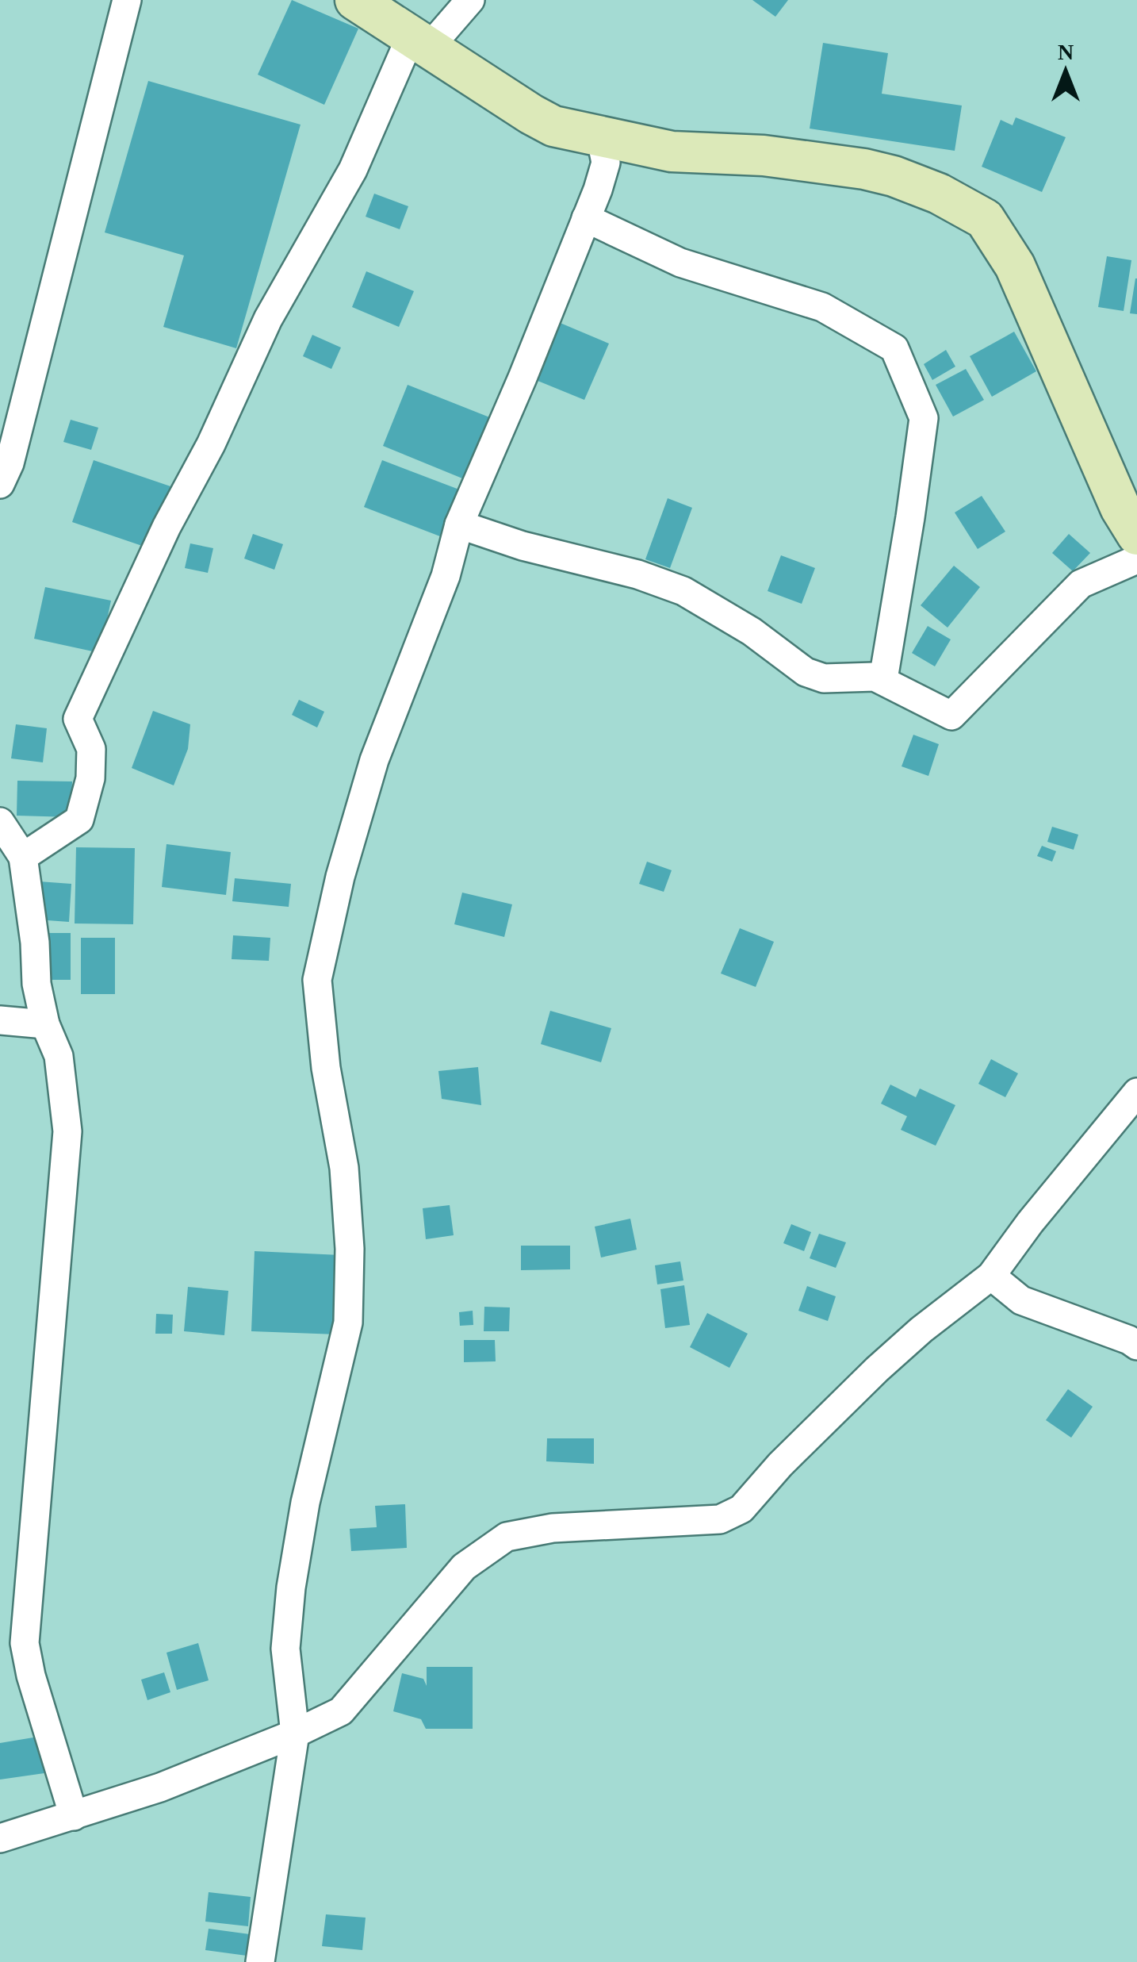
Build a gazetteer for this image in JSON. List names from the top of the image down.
{
  "north": "top"
}
